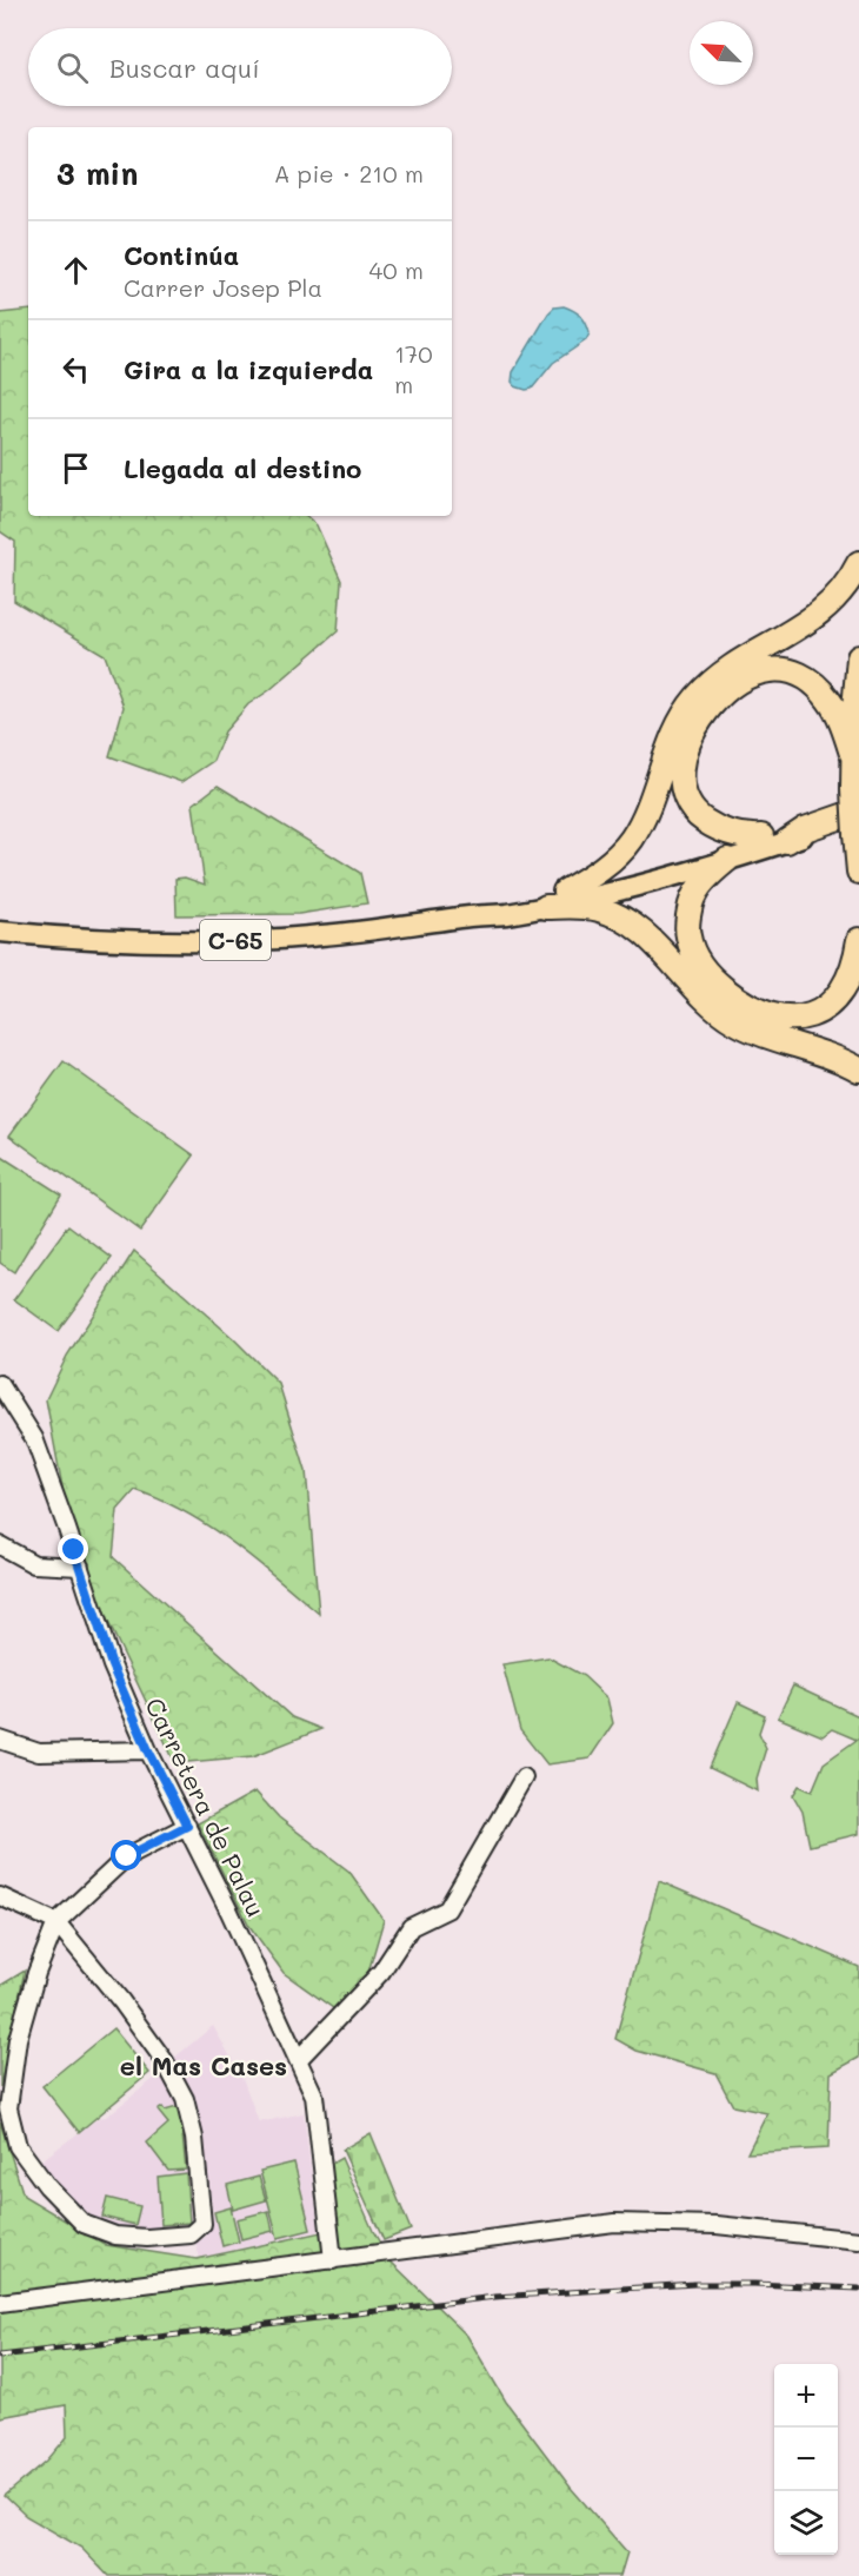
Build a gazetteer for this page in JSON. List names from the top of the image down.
{
  "streets": {
    "main road": ["C-65"],
    "street": ["Carretera de Palau"]
  },
  "districts": ["el Mas Cases"],
  "north": "top left",
  "page": {
    "search": "Buscar aquí",
    "heading": ["3 min", "A pie · 210 m"],
    "list": [
      ["Continúa", "Carrer Josep Pla", "40 m"],
      ["Gira a la izquierda", "170 m"],
      "Llegada al destino"
    ],
    "map_buttons": ["+", "−"]
  }
}
